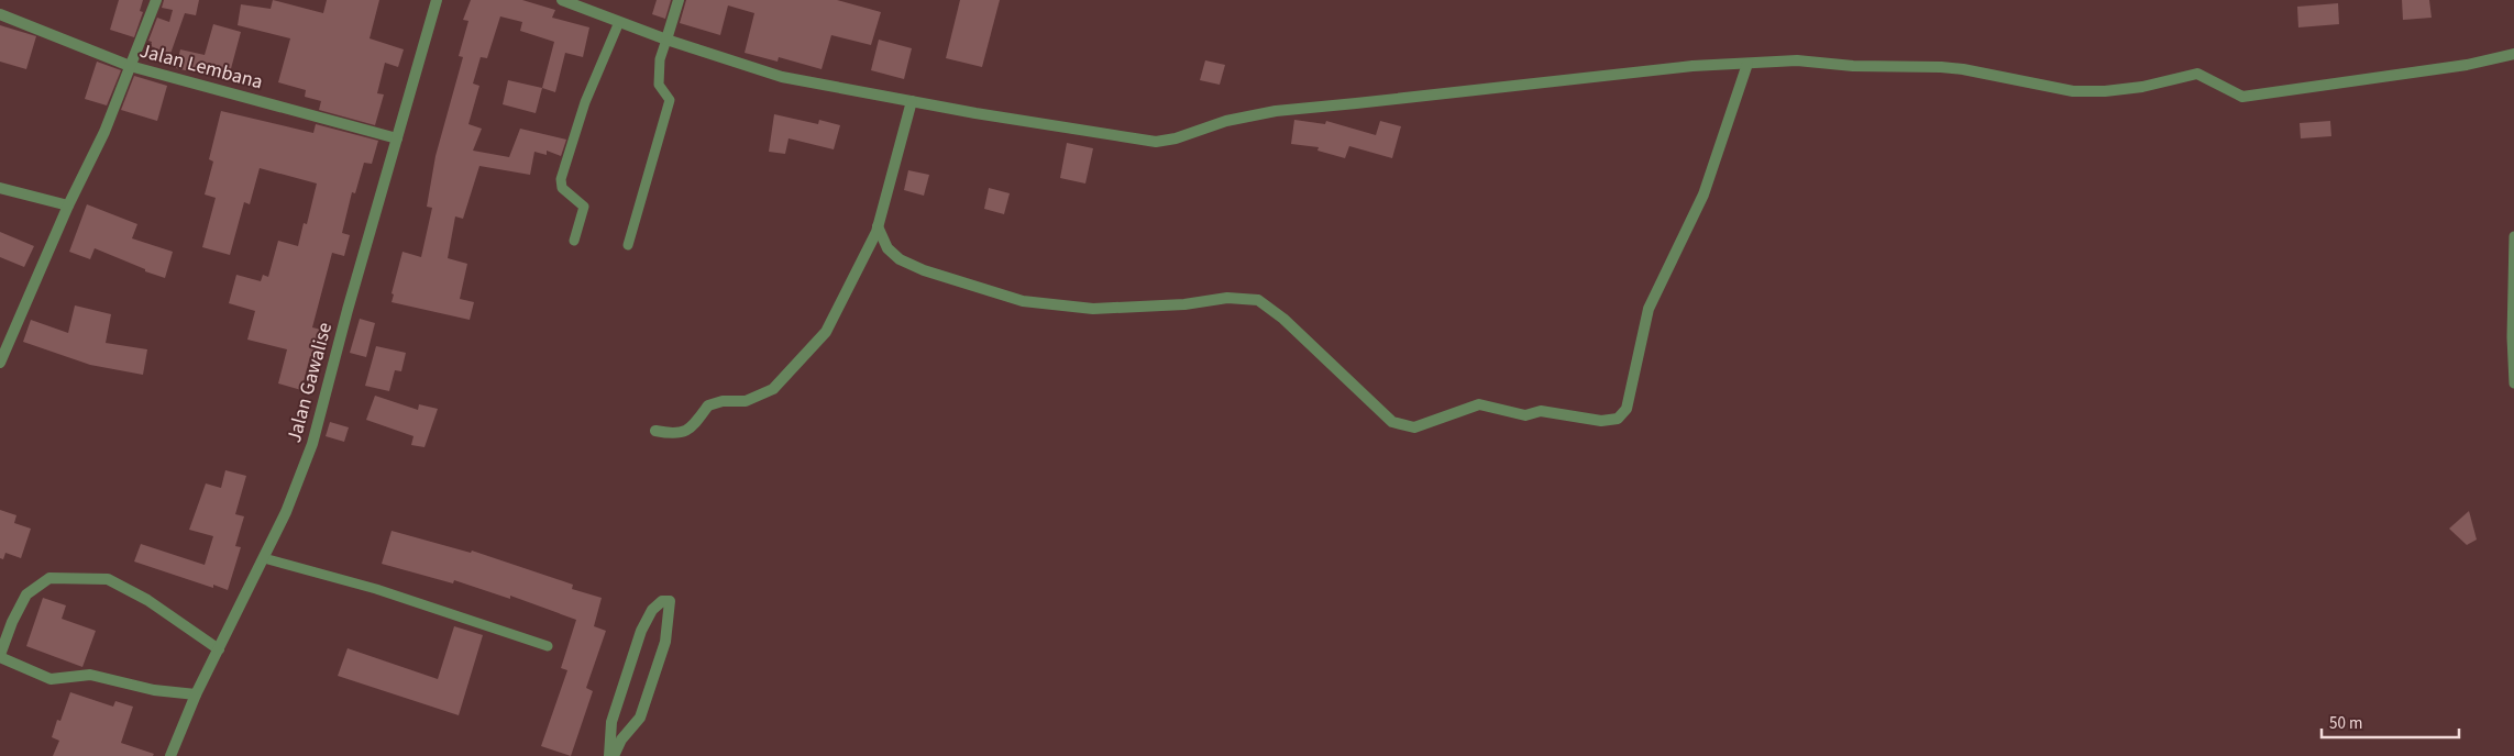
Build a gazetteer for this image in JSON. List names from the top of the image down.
{
  "streets": {
    "street": ["Jalan Lembana", "Jalan Gawalise"]
  },
  "crossings": [
    ["Jalan Lembana", "Jalan Gawalise"]
  ],
  "scale_bar": "50 m"
}
